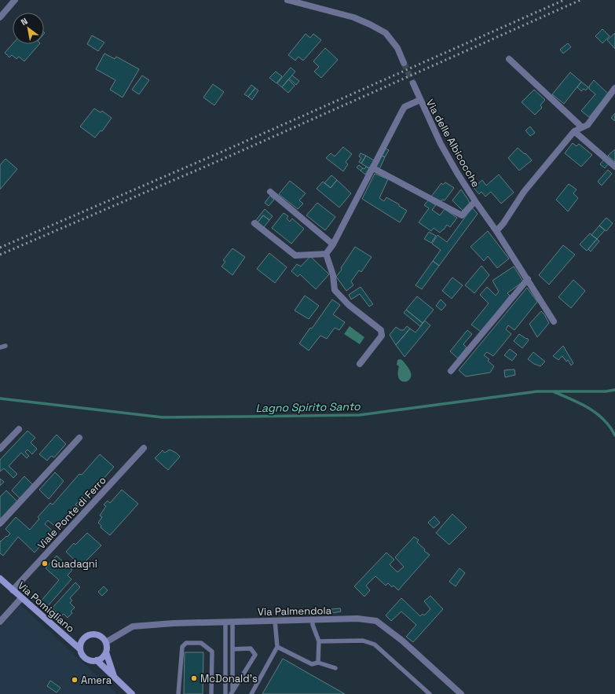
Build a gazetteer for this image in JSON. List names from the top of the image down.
{
  "streets": {
    "main road": ["Via Pomigliano"],
    "street": ["Via delle Albicocche", "Viale Ponte di Ferro", "Via Palmendola"]
  },
  "crossings": [
    ["Viale Ponte di Ferro", "Via Pomigliano"],
    ["Via Pomigliano", "Via Palmendola"]
  ],
  "water": ["Lagno Spirito Santo"],
  "places": ["Guadagni", "McDonald's", "Amera"],
  "north": "top left"
}
